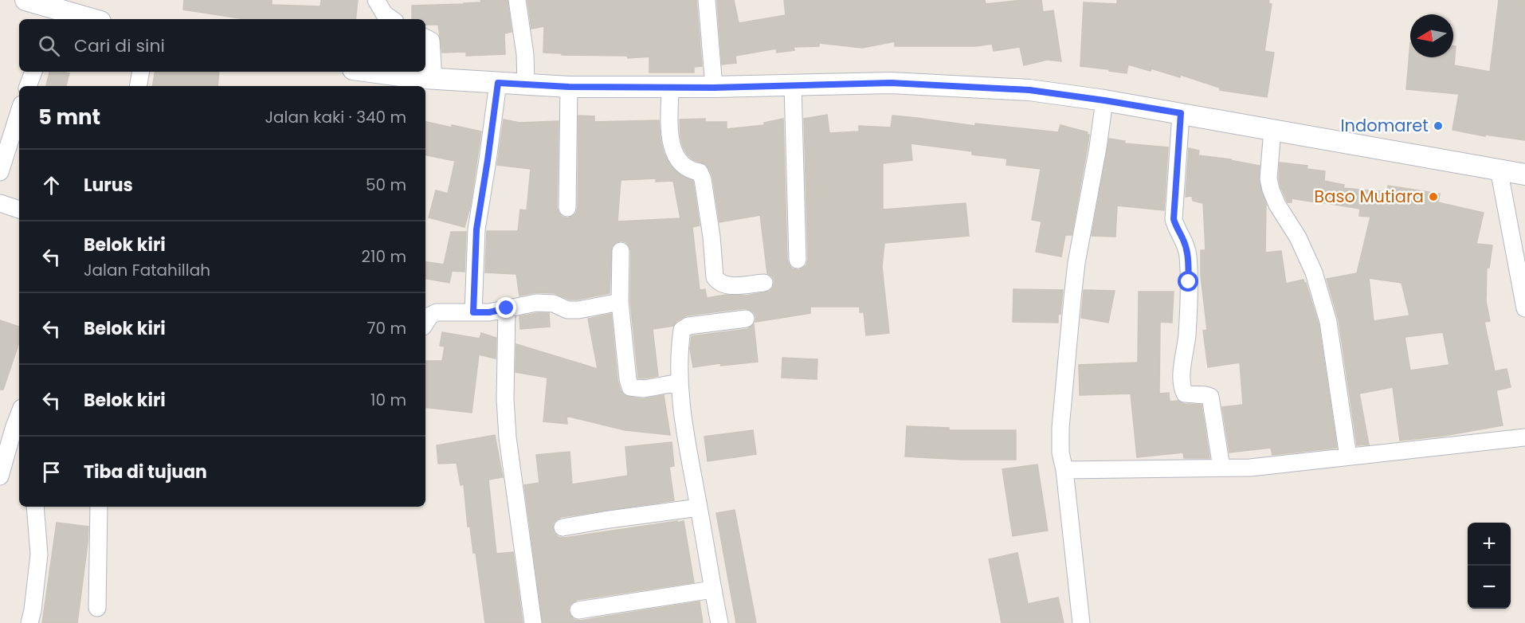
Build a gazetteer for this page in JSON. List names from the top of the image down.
{
  "places": ["Indomaret", "Baso Mutiara"],
  "north": "left",
  "page": {
    "search": "Cari di sini",
    "heading": ["5 mnt", "Jalan kaki · 340 m"],
    "list": [
      ["Lurus", "50 m"],
      ["Belok kiri", "Jalan Fatahillah", "210 m"],
      ["Belok kiri", "70 m"],
      ["Belok kiri", "10 m"],
      "Tiba di tujuan"
    ],
    "map_buttons": ["+", "−"]
  }
}
